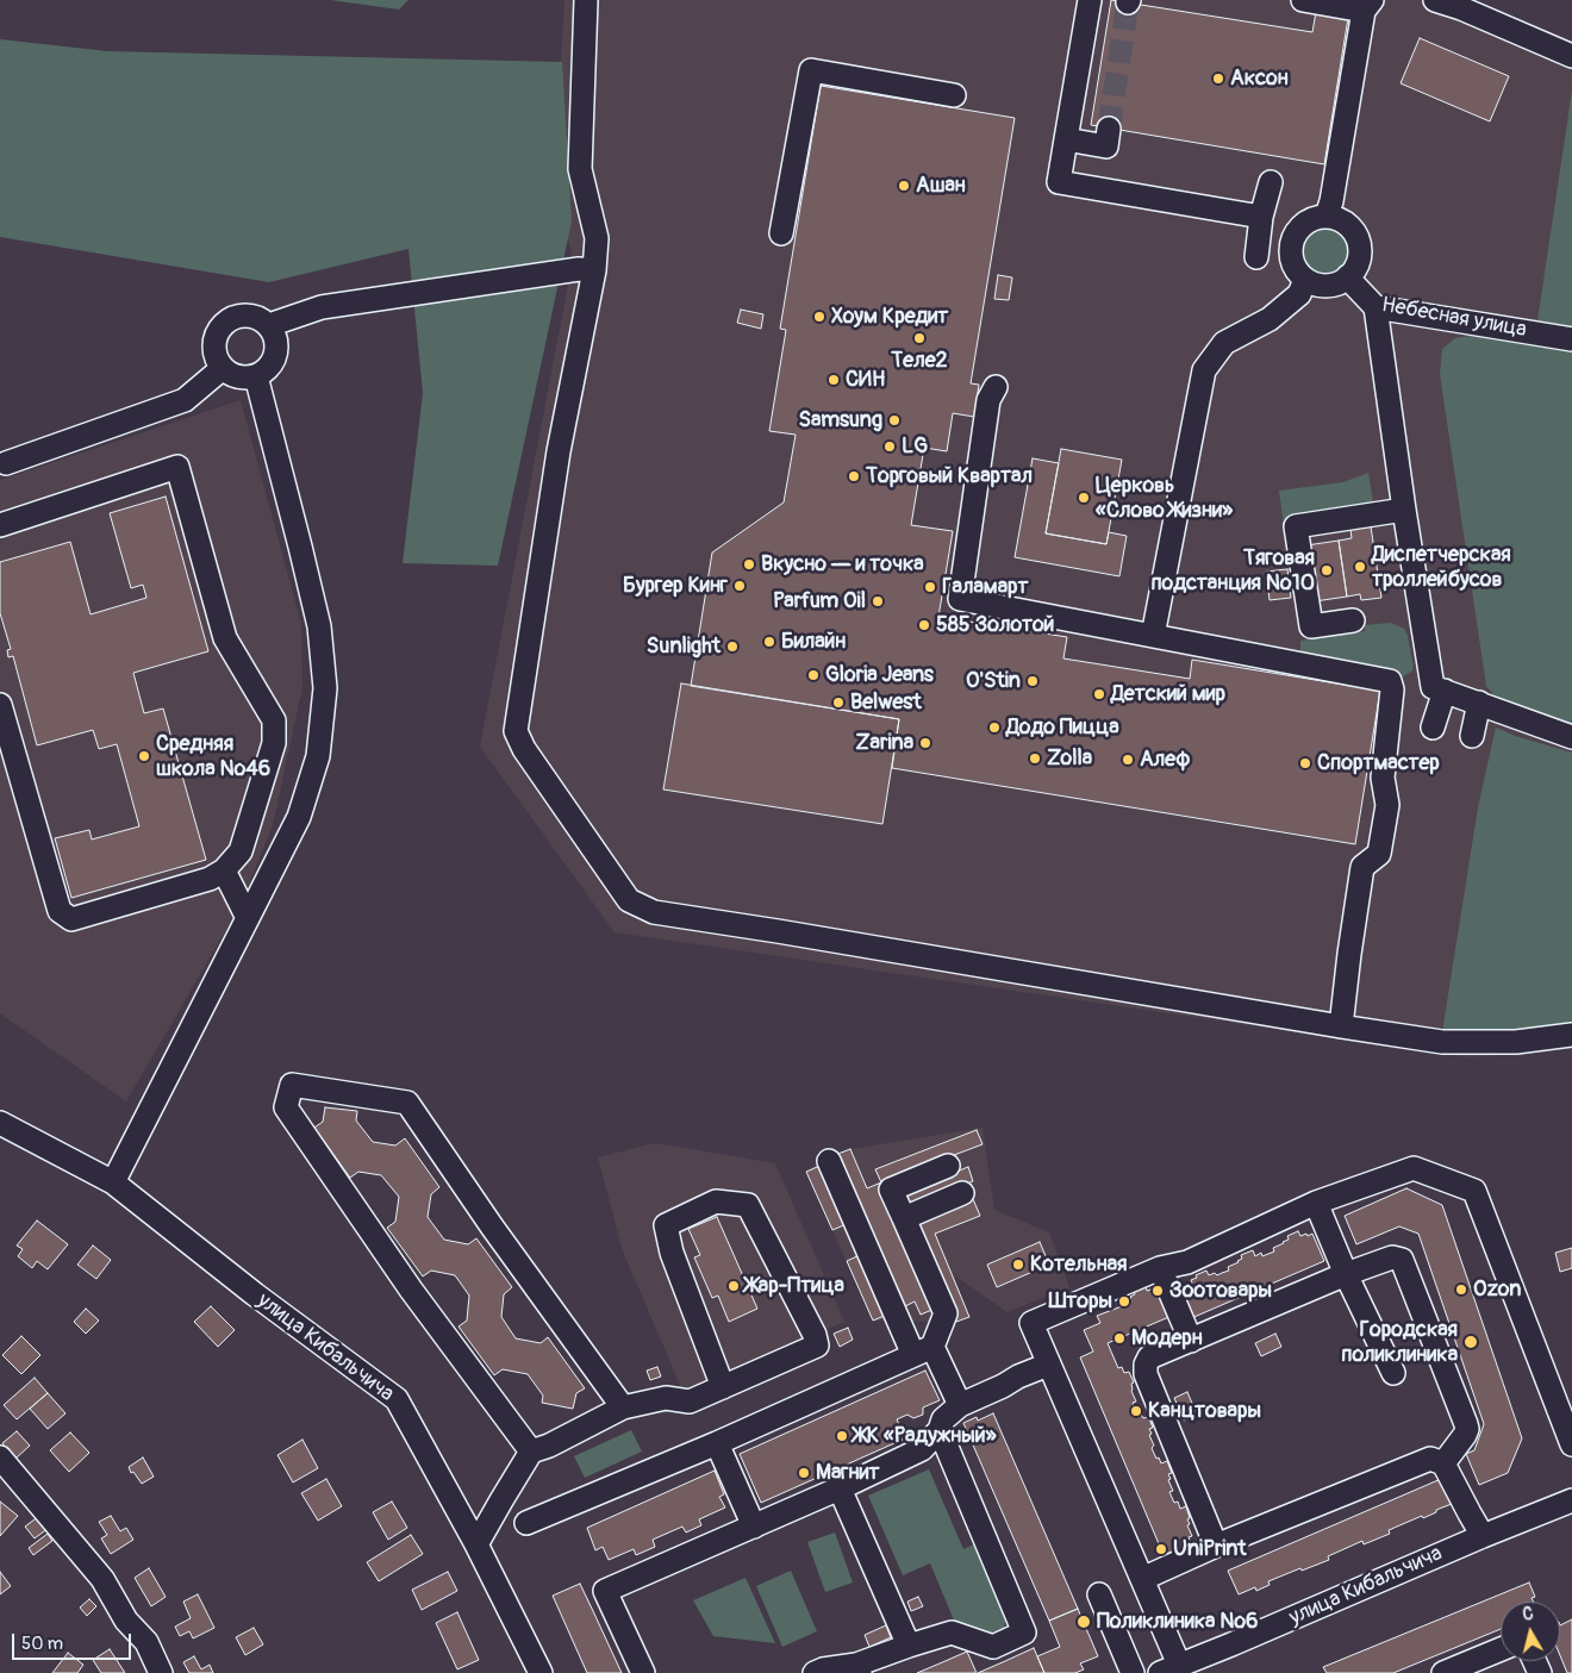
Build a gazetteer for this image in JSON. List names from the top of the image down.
{
  "streets": {
    "street": ["Небесная улица", "улица Кибальчича"]
  },
  "places": [
    "Аксон",
    "Ашан",
    "Хоум Кредит",
    "Теле2",
    "СИН",
    "Samsung",
    "LG",
    "Торговый Квартал",
    "Церковь «Слово Жизни»",
    "Вкусно — и точка",
    "Диспетчерская троллейбусов",
    "Тяговая подстанция №10",
    "Бургер Кинг",
    "Галамарт",
    "Parfum Oil",
    "585 Золотой",
    "Билайн",
    "Sunlight",
    "Gloria Jeans",
    "O'Stin",
    "Детский мир",
    "Belwest",
    "Додо Пицца",
    "Zarina",
    "Средняя школа №46",
    "Zolla",
    "Алеф",
    "Спортмастер",
    "Котельная",
    "Жар-Птица",
    "Ozon",
    "Зоотовары",
    "Шторы",
    "Модерн",
    "Городская поликлиника",
    "Канцтовары",
    "ЖК «Радужный»",
    "Магнит",
    "UniPrint",
    "Поликлиника №6"
  ],
  "scale_bar": "50 m",
  "north": "top"
}
